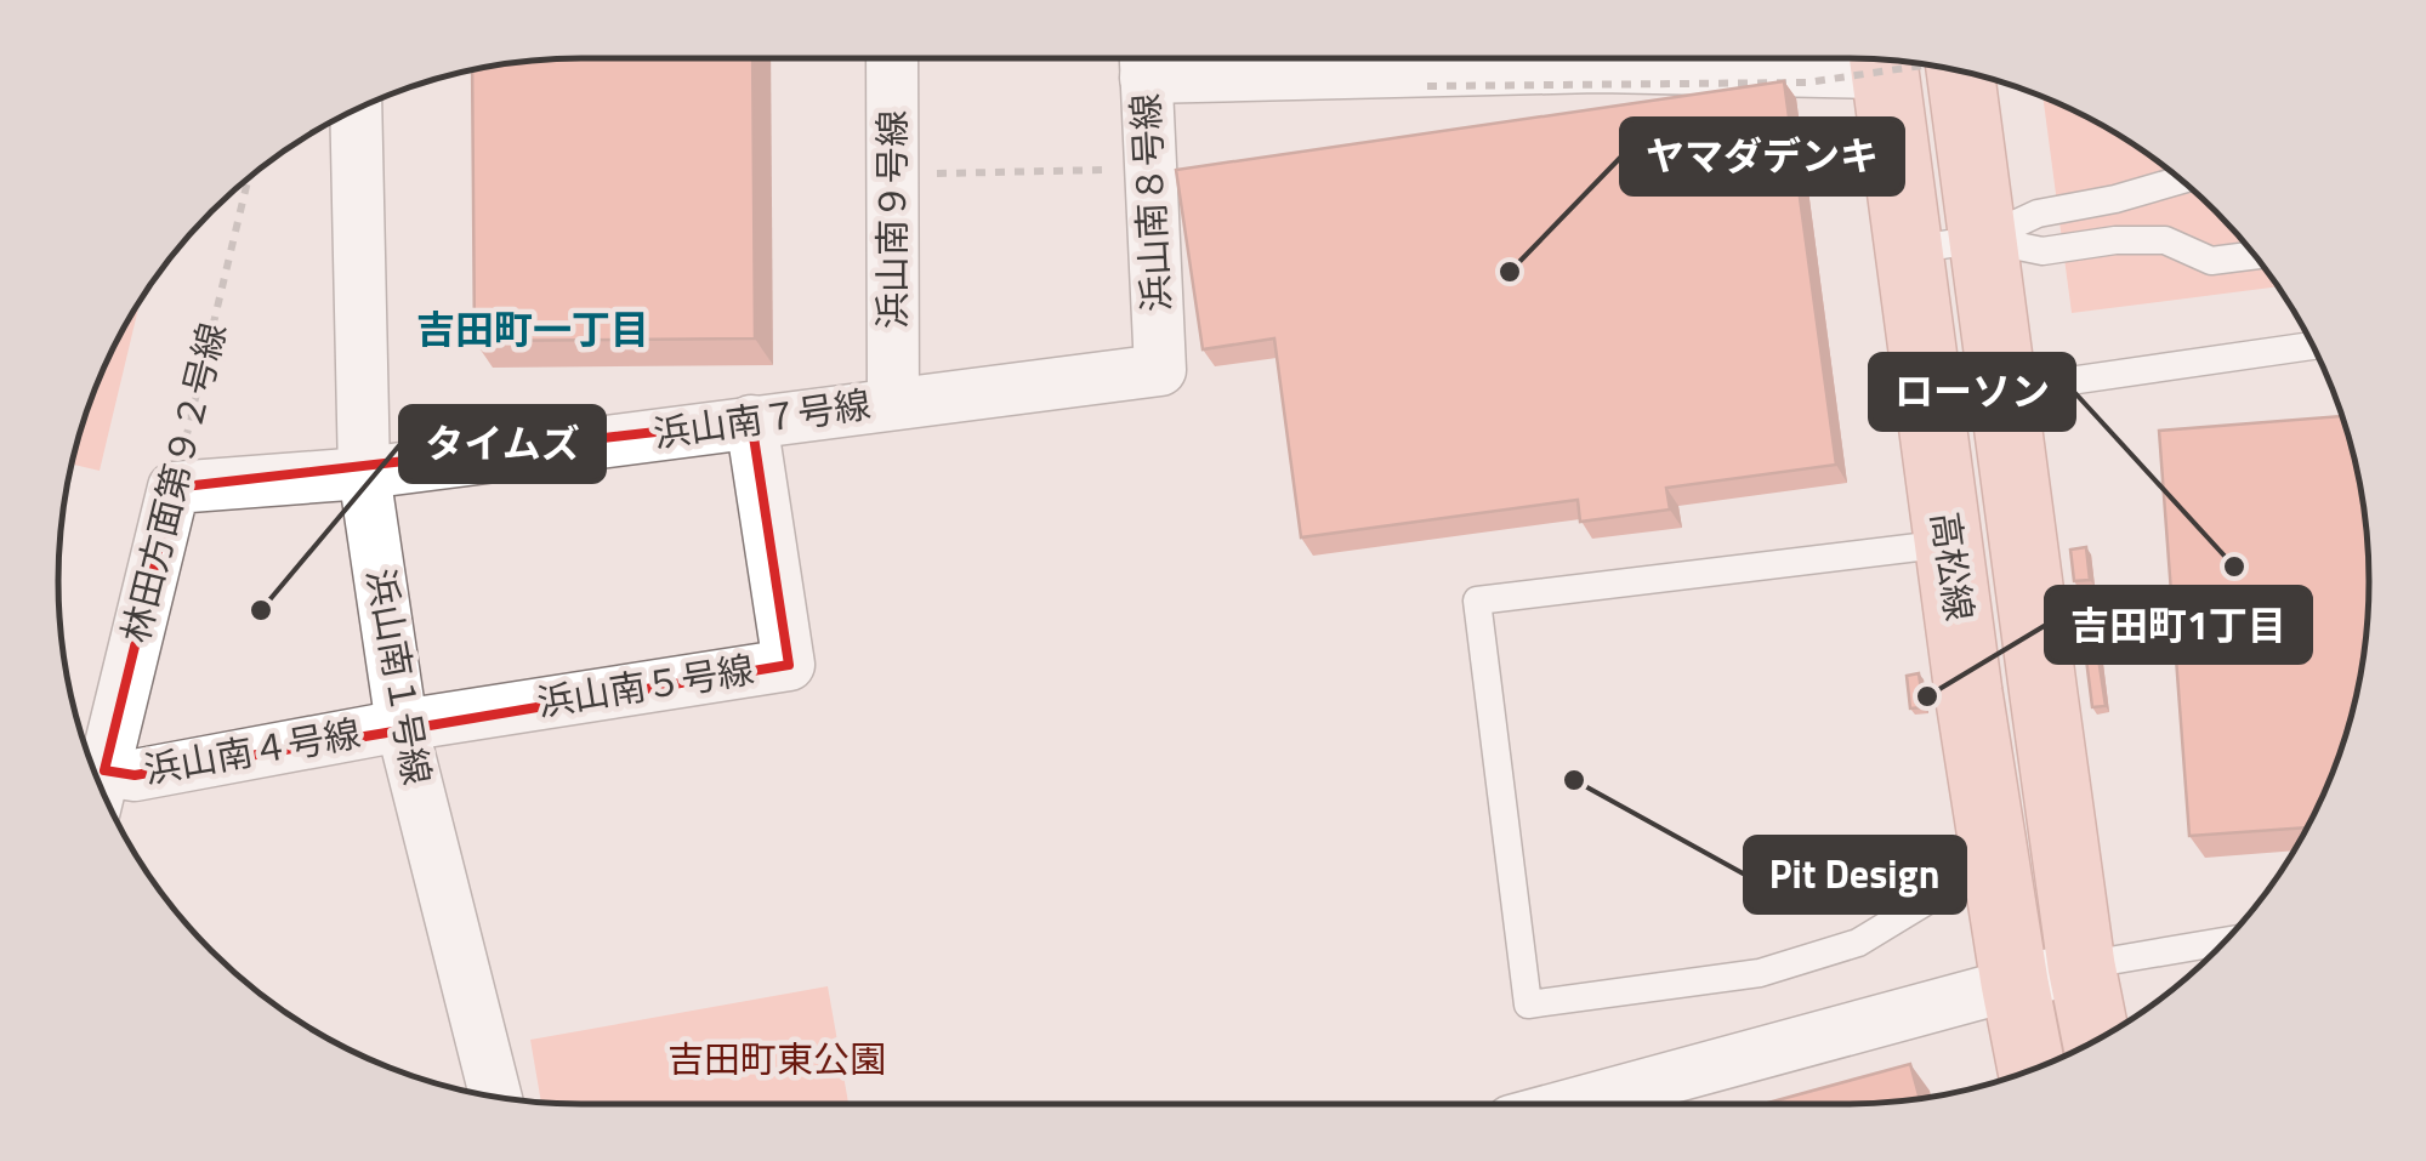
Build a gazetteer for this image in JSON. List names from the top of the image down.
{
  "streets": {
    "main road": ["高松線"],
    "street": [
      "浜山南８号線",
      "浜山南９号線",
      "浜山南７号線",
      "林田方面第９２号線",
      "浜山南１号線",
      "浜山南５号線",
      "浜山南４号線"
    ]
  },
  "crossings": [
    ["浜山南８号線", "浜山南７号線"],
    ["浜山南９号線", "浜山南７号線"],
    ["浜山南７号線", "林田方面第９２号線"],
    ["浜山南７号線", "浜山南１号線"],
    ["浜山南７号線", "浜山南５号線"],
    ["浜山南１号線", "浜山南５号線"],
    ["浜山南１号線", "浜山南４号線"],
    ["浜山南５号線", "浜山南４号線"]
  ],
  "districts": ["吉田町一丁目"],
  "parks": ["吉田町東公園"],
  "places": [
    "ヤマダデンキ",
    "ローソン",
    "タイムズ",
    "吉田町1丁目",
    "Pit Design"
  ]
}
